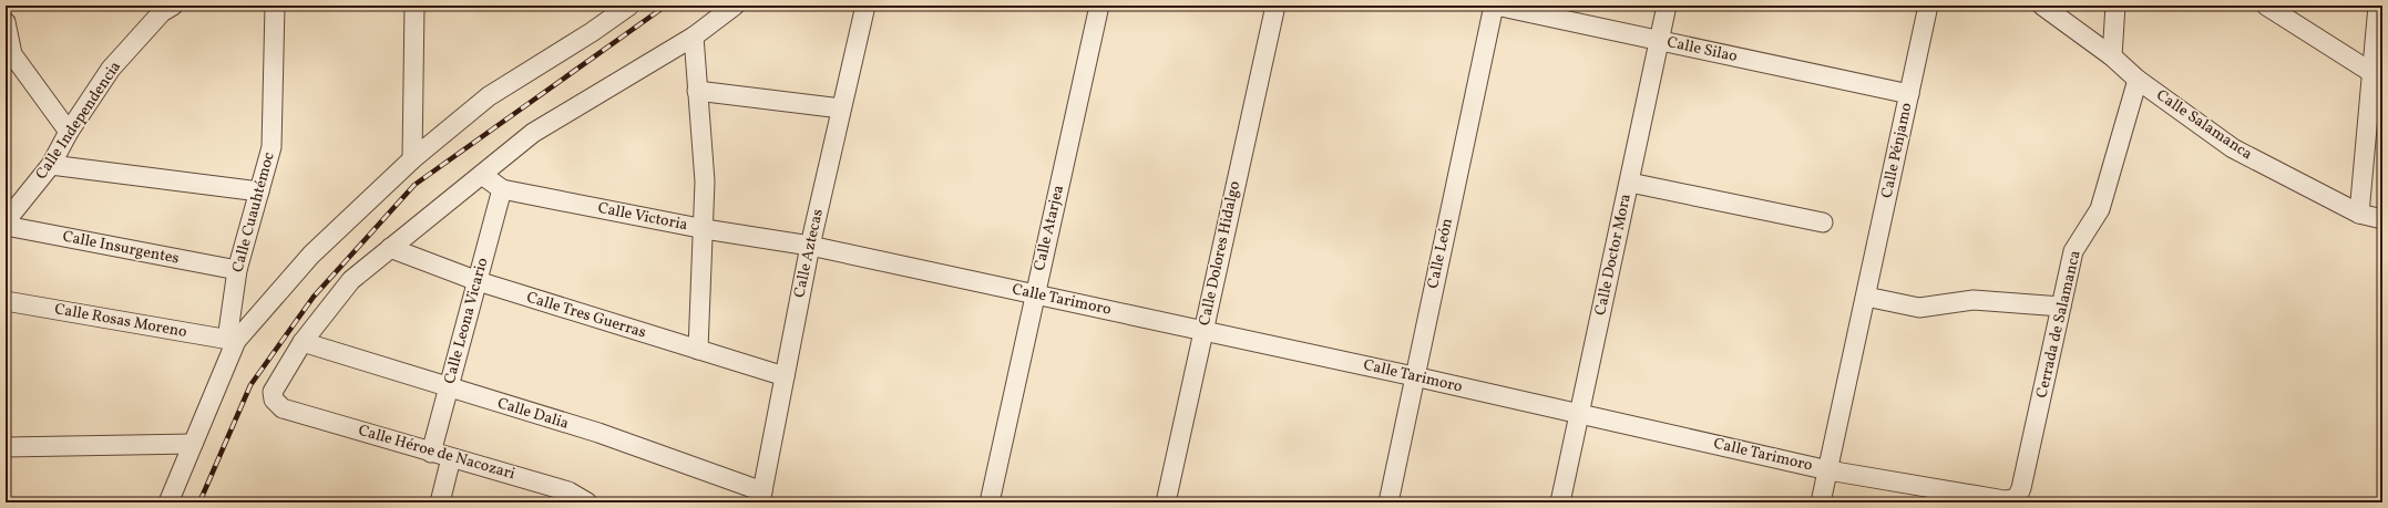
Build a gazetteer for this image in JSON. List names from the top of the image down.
{
  "streets": {
    "street": [
      "Calle Silao",
      "Calle Independencia",
      "Calle Salamanca",
      "Calle Pénjamo",
      "Calle Cuauhtémoc",
      "Calle Victoria",
      "Calle Atarjea",
      "Calle Insurgentes",
      "Calle Aztecas",
      "Calle Dolores Hidalgo",
      "Calle León",
      "Calle Doctor Mora",
      "Calle Tarimoro",
      "Calle Tres Guerras",
      "Calle Rosas Moreno",
      "Calle Leona Vicario",
      "Cerrada de Salamanca",
      "Calle Dalia",
      "Calle Héroe de Nacozari"
    ]
  },
  "crossings": [
    ["Calle Silao", "Calle Pénjamo"],
    ["Calle Silao", "Calle León"],
    ["Calle Silao", "Calle Doctor Mora"],
    ["Calle Salamanca", "Cerrada de Salamanca"],
    ["Calle Pénjamo", "Calle Tarimoro"],
    ["Calle Cuauhtémoc", "Calle Insurgentes"],
    ["Calle Cuauhtémoc", "Calle Rosas Moreno"],
    ["Calle Victoria", "Calle Aztecas"],
    ["Calle Victoria", "Calle Tarimoro"],
    ["Calle Victoria", "Calle Leona Vicario"],
    ["Calle Atarjea", "Calle Tarimoro"],
    ["Calle Aztecas", "Calle Tarimoro"],
    ["Calle Aztecas", "Calle Tres Guerras"],
    ["Calle Aztecas", "Calle Dalia"],
    ["Calle Dolores Hidalgo", "Calle Tarimoro"],
    ["Calle León", "Calle Tarimoro"],
    ["Calle Doctor Mora", "Calle Tarimoro"],
    ["Calle Tarimoro", "Cerrada de Salamanca"],
    ["Calle Tres Guerras", "Calle Leona Vicario"],
    ["Calle Leona Vicario", "Calle Dalia"],
    ["Calle Leona Vicario", "Calle Héroe de Nacozari"],
    ["Calle Dalia", "Calle Héroe de Nacozari"]
  ]
}
